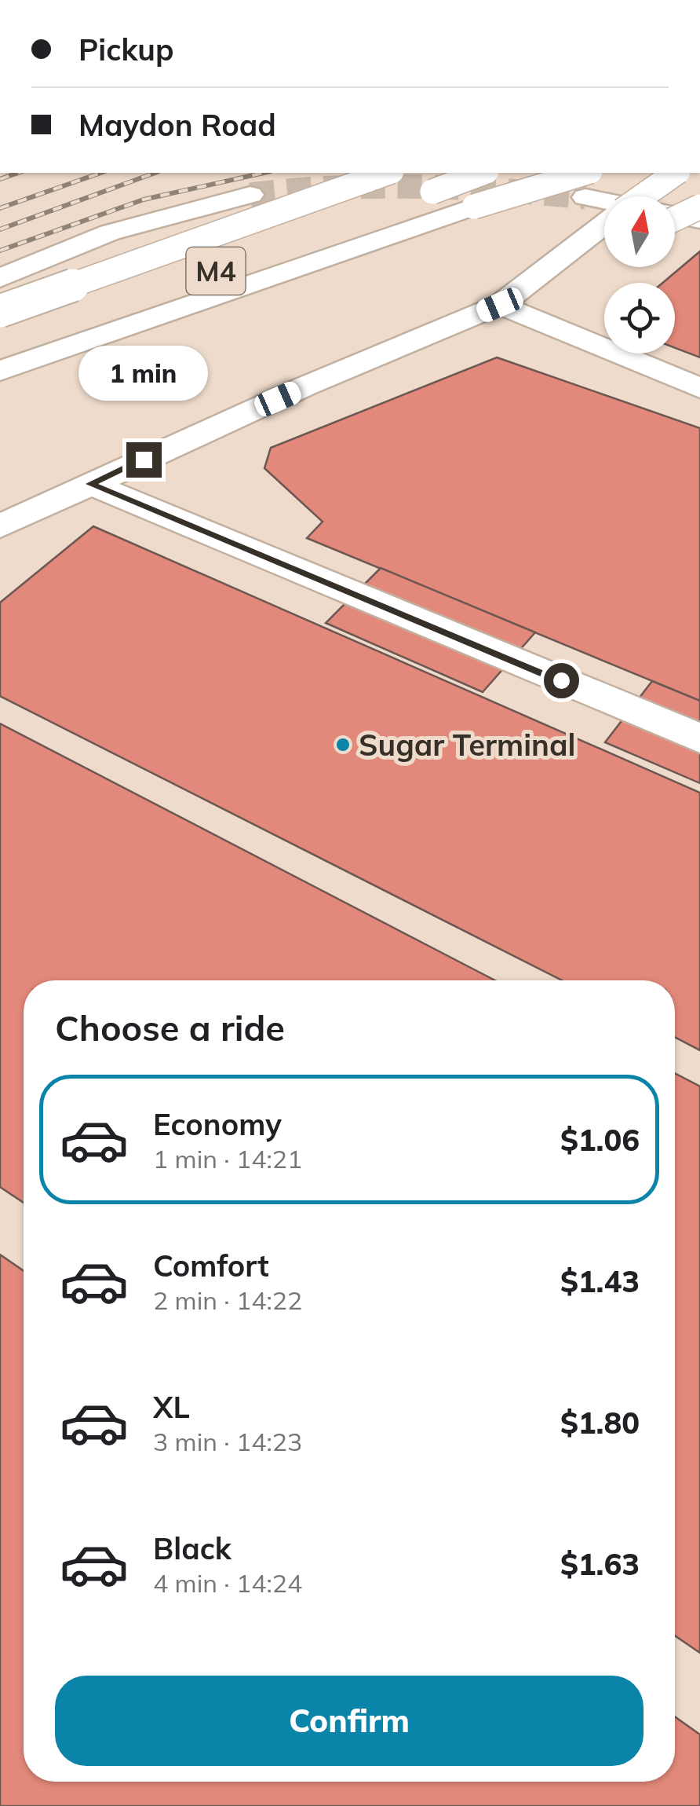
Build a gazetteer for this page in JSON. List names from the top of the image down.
{
  "streets": {
    "main road": ["M4"]
  },
  "places": ["Sugar Terminal"],
  "north": "top",
  "page": {
    "banner": ["Pickup", "Maydon Road"],
    "bubble": "1 min",
    "heading": "Choose a ride",
    "list": [
      {
        "name": "Economy",
        "note": "1 min · 14:21",
        "value": "$1.06"
      },
      {
        "name": "Comfort",
        "note": "2 min · 14:22",
        "value": "$1.43"
      },
      {
        "name": "XL",
        "note": "3 min · 14:23",
        "value": "$1.80"
      },
      {
        "name": "Black",
        "note": "4 min · 14:24",
        "value": "$1.63"
      }
    ],
    "buttons": "Confirm"
  }
}
